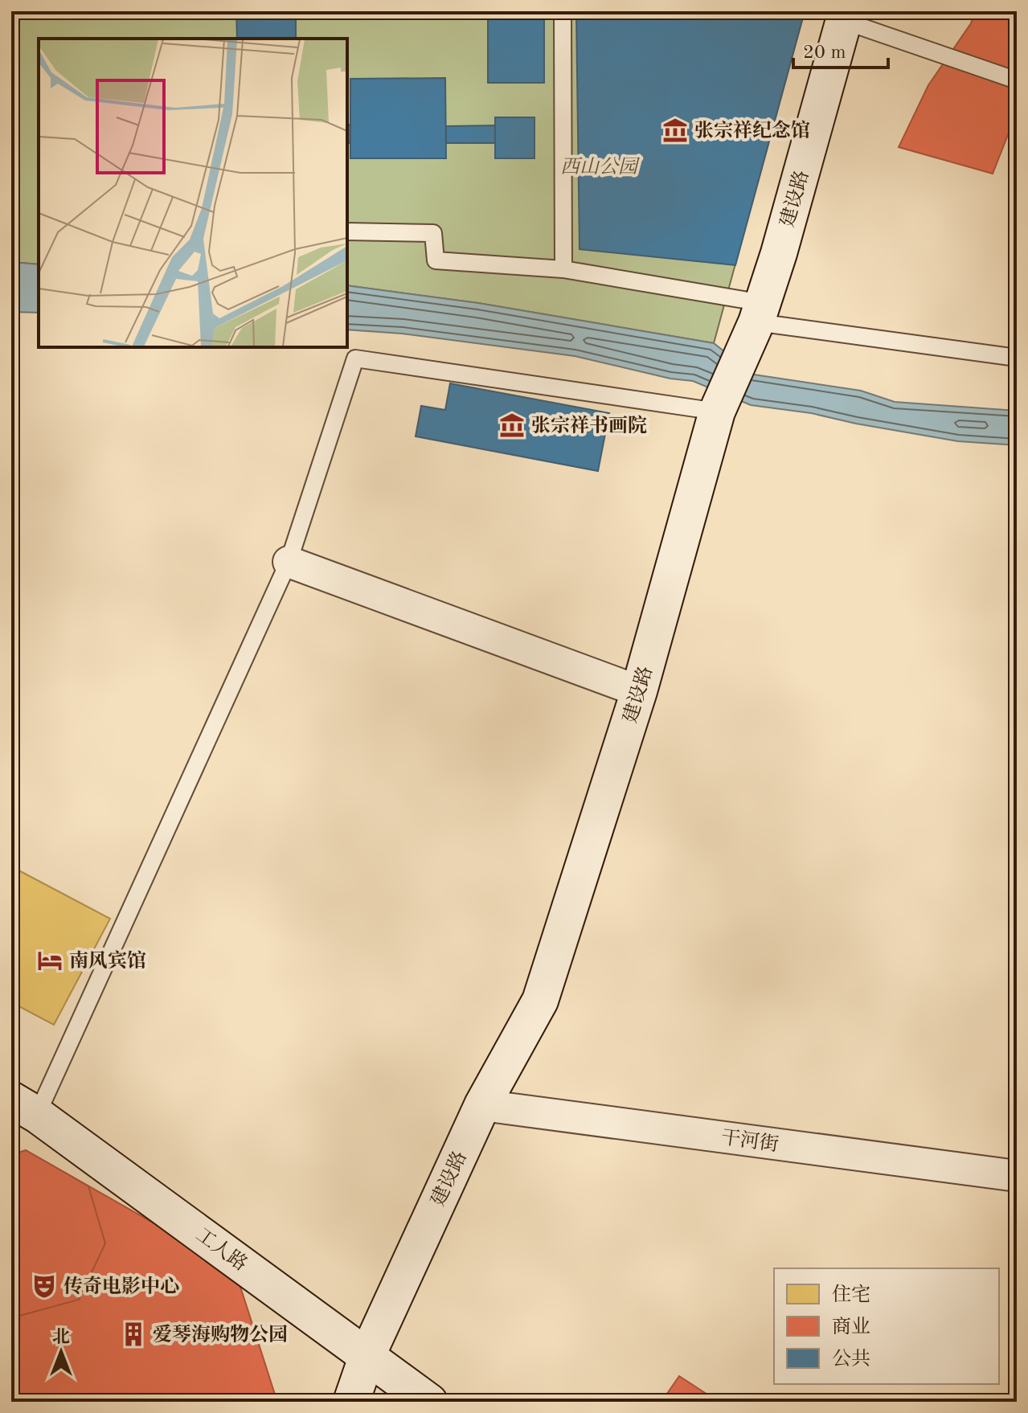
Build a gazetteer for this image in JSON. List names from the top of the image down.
{
  "streets": {
    "street": ["建设路", "干河街", "工人路"]
  },
  "crossings": [
    ["建设路", "干河街"],
    ["建设路", "工人路"]
  ],
  "parks": ["西山公园"],
  "places": {
    "museum": ["张宗祥纪念馆", "张宗祥书画院"],
    "hotel": ["南风宾馆"],
    "theatre": ["传奇电影中心"],
    "building": ["爱琴海购物公园"]
  },
  "legend": ["住宅", "商业", "公共"],
  "scale_bar": "20 m",
  "north": "top"
}
